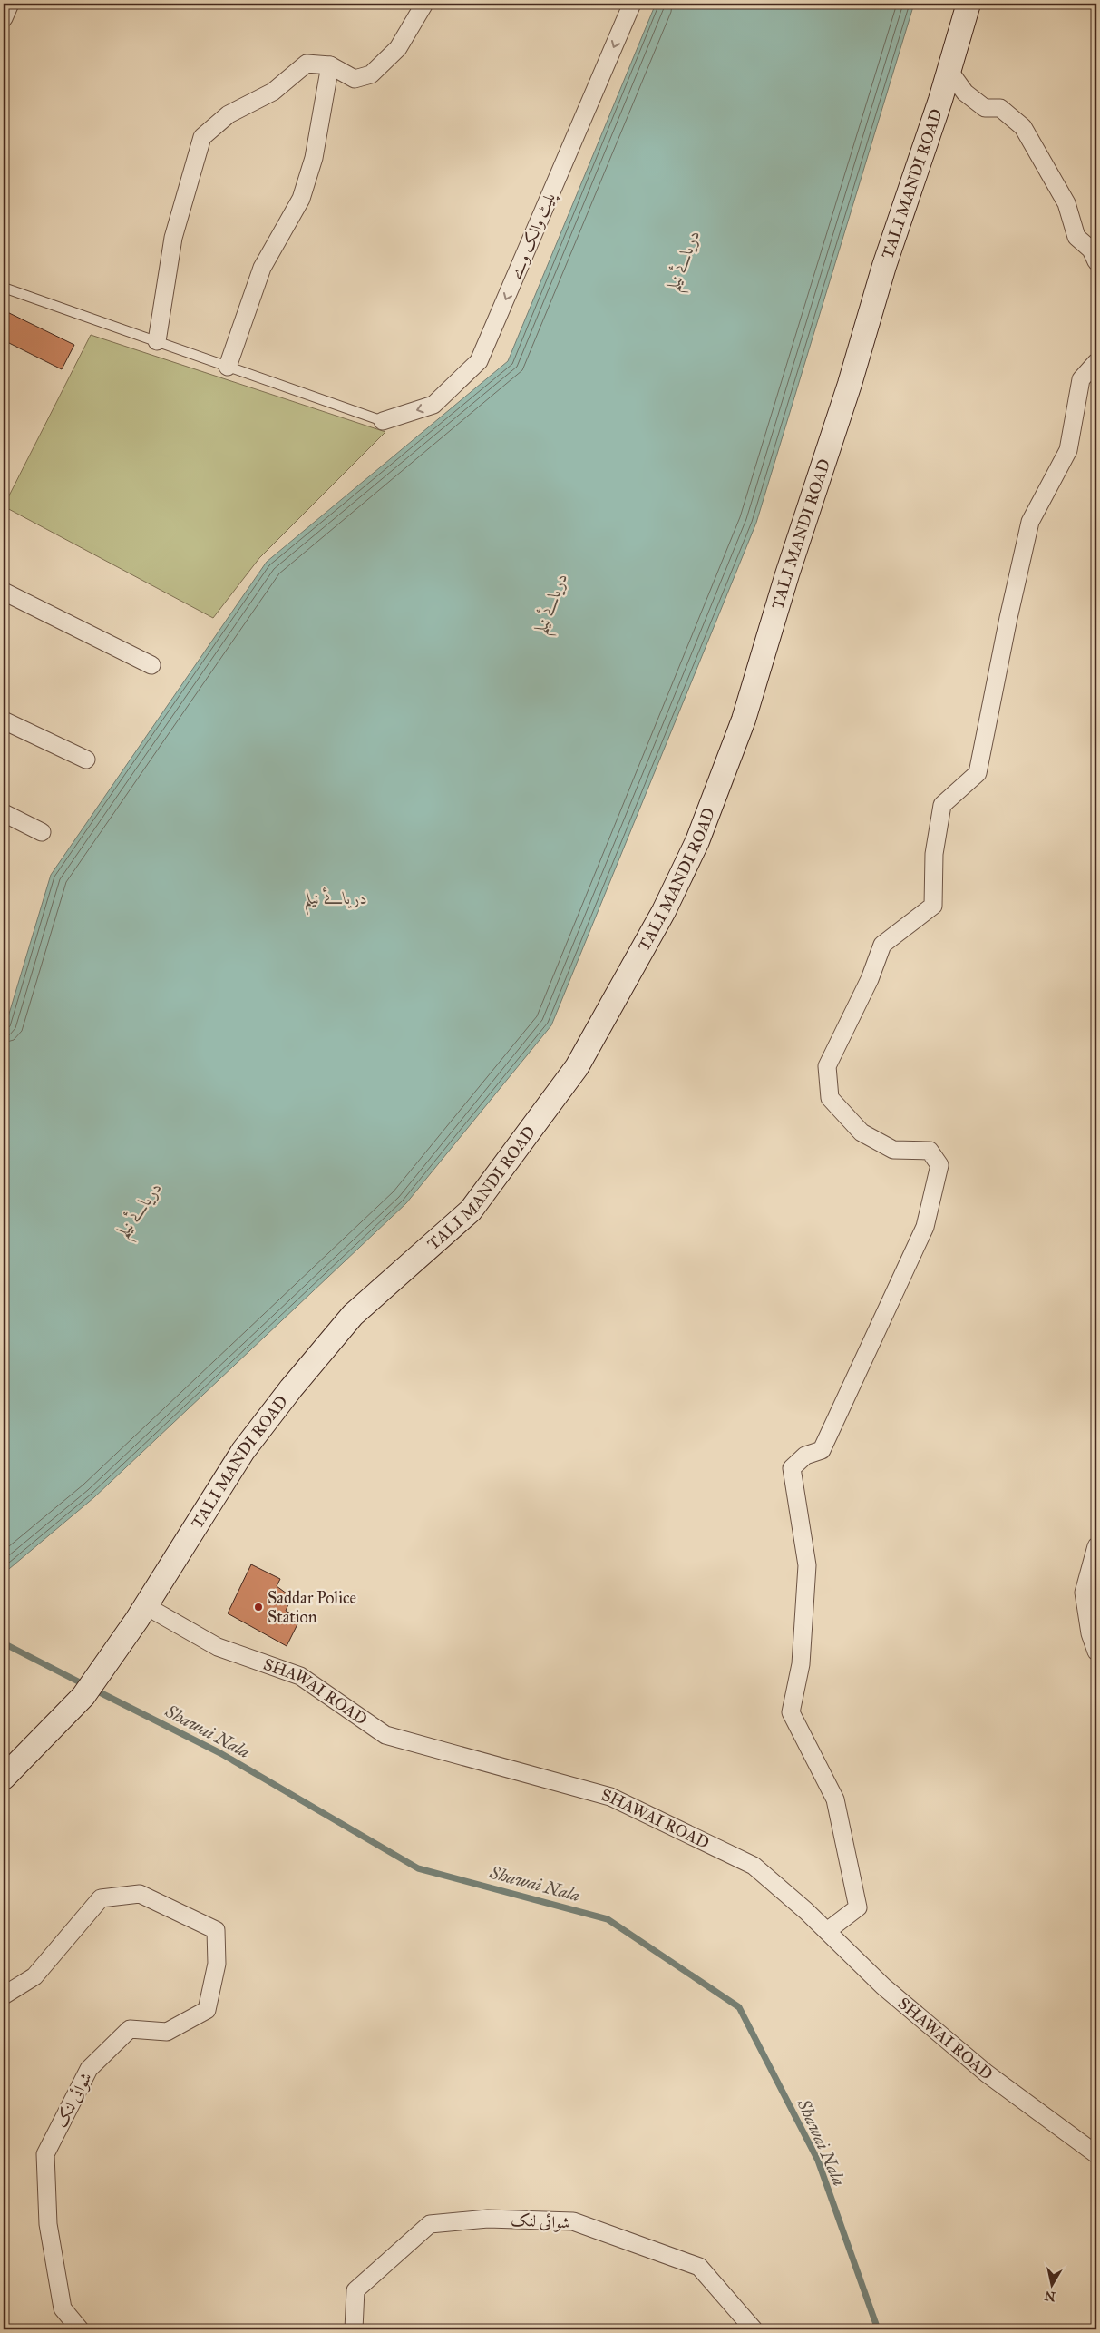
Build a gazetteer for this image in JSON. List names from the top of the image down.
{
  "streets": {
    "street": [
      "TALI MANDI ROAD",
      "پلیٹ والک وے",
      "SHAWAI ROAD",
      "شوائی لنک"
    ]
  },
  "crossings": [
    ["TALI MANDI ROAD", "SHAWAI ROAD"]
  ],
  "one_way": ["پلیٹ والک وے"],
  "water": ["دریائے نیلم", "Shawai Nala"],
  "places": ["Saddar Police Station"],
  "north": "bottom"
}
